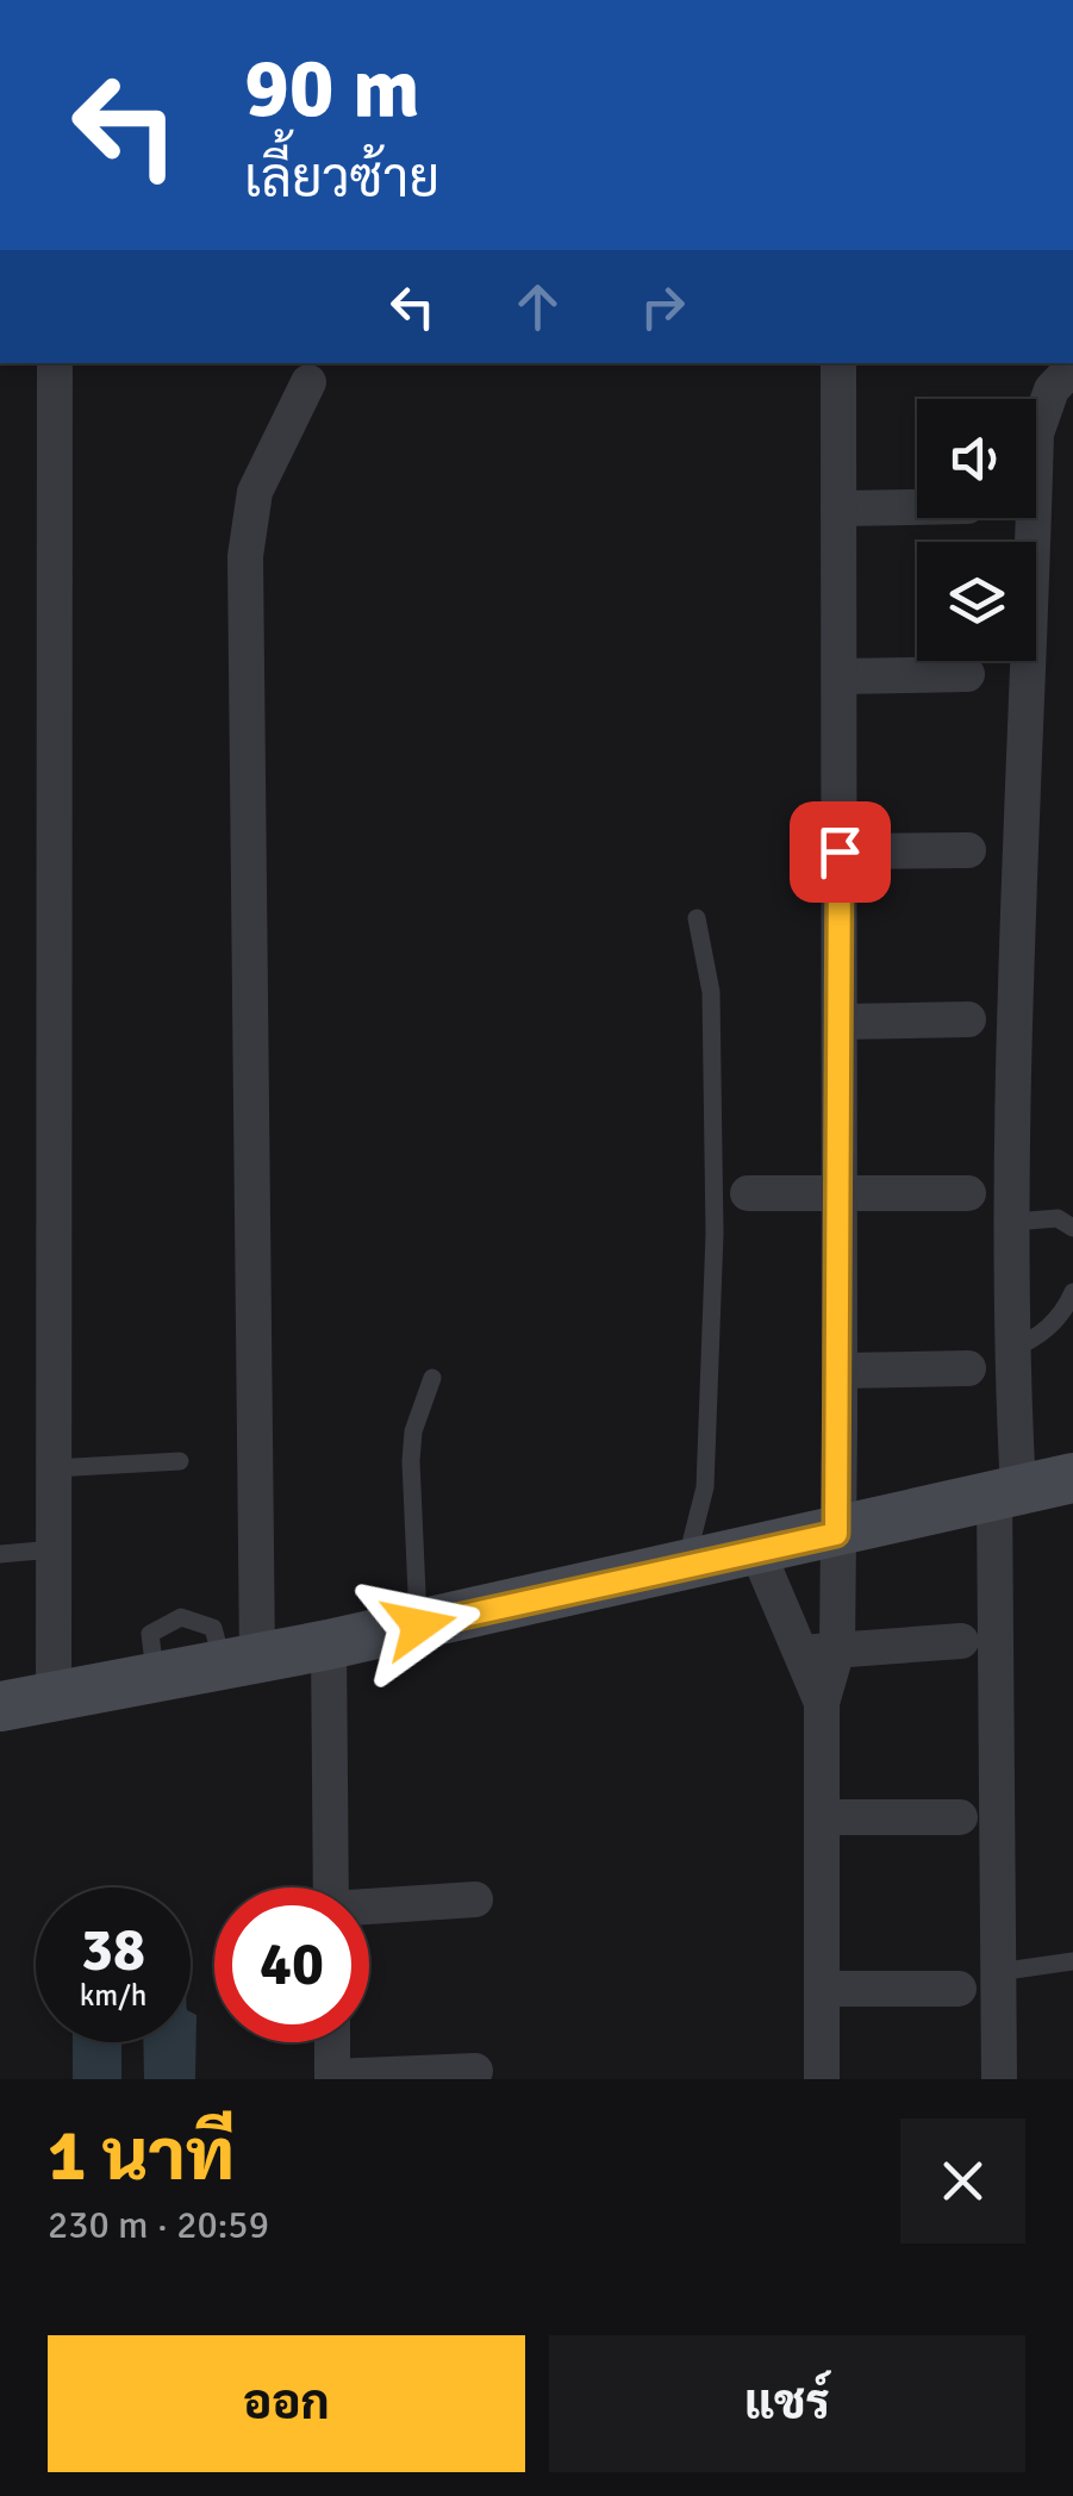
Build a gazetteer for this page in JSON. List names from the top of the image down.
{
  "page": {
    "turn": ["90 m", "เลี้ยวซ้าย"],
    "speed": "38 km/h",
    "limit": "40",
    "heading": ["1 นาที", "230 m · 20:59"],
    "buttons": ["ออก", "แชร์"]
  }
}
